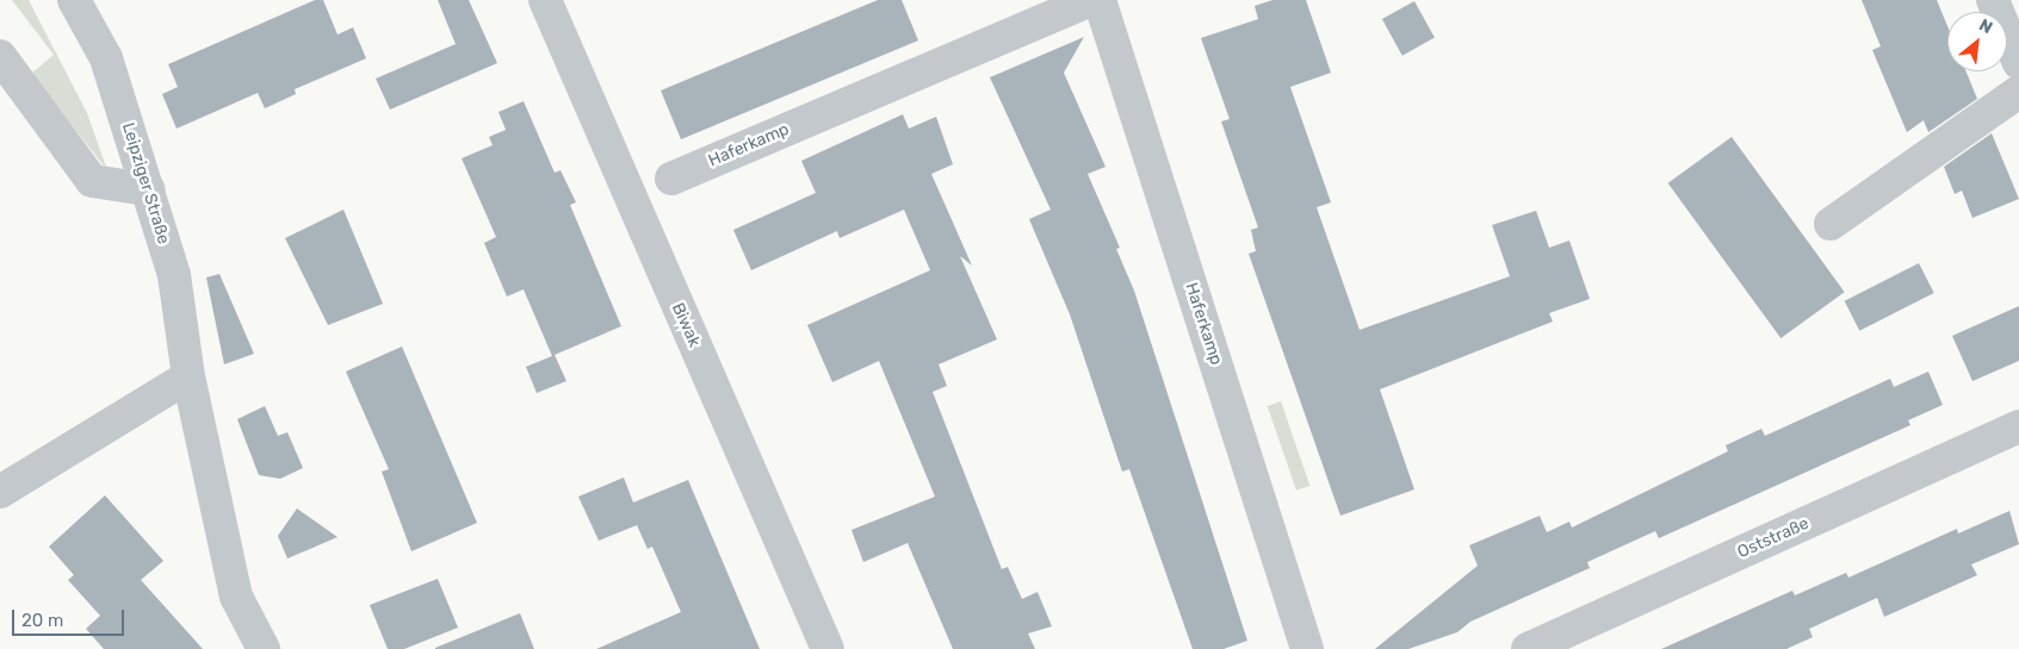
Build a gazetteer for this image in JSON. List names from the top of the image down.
{
  "streets": {
    "street": [
      "Haferkamp",
      "Leipziger Straße",
      "Biwak",
      "Oststraße"
    ]
  },
  "scale_bar": "20 m",
  "north": "top right"
}
